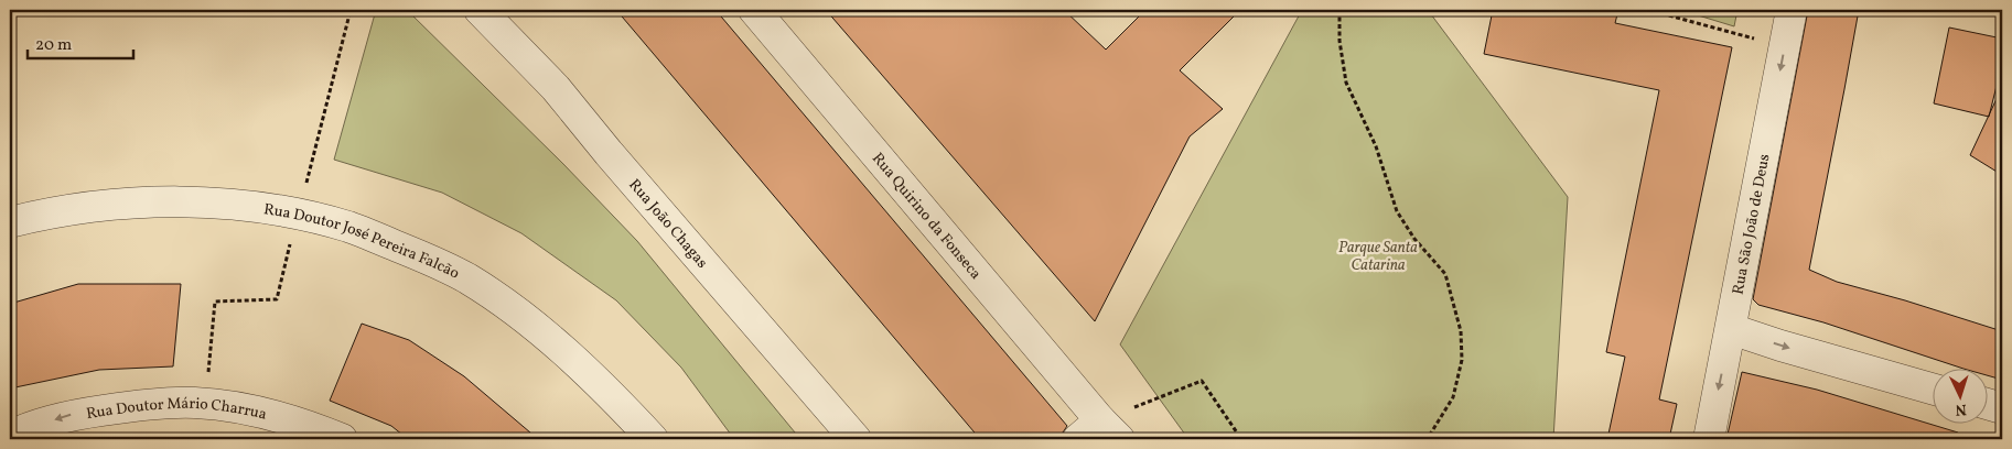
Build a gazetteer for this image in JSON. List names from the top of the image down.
{
  "streets": {
    "street": [
      "Rua Quirino da Fonseca",
      "Rua João Chagas",
      "Rua São João de Deus",
      "Rua Doutor José Pereira Falcão",
      "Rua Doutor Mário Charrua"
    ]
  },
  "one_way": ["Rua São João de Deus", "Rua Doutor Mário Charrua"],
  "parks": ["Parque Santa Catarina"],
  "scale_bar": "20 m",
  "north": "bottom"
}
